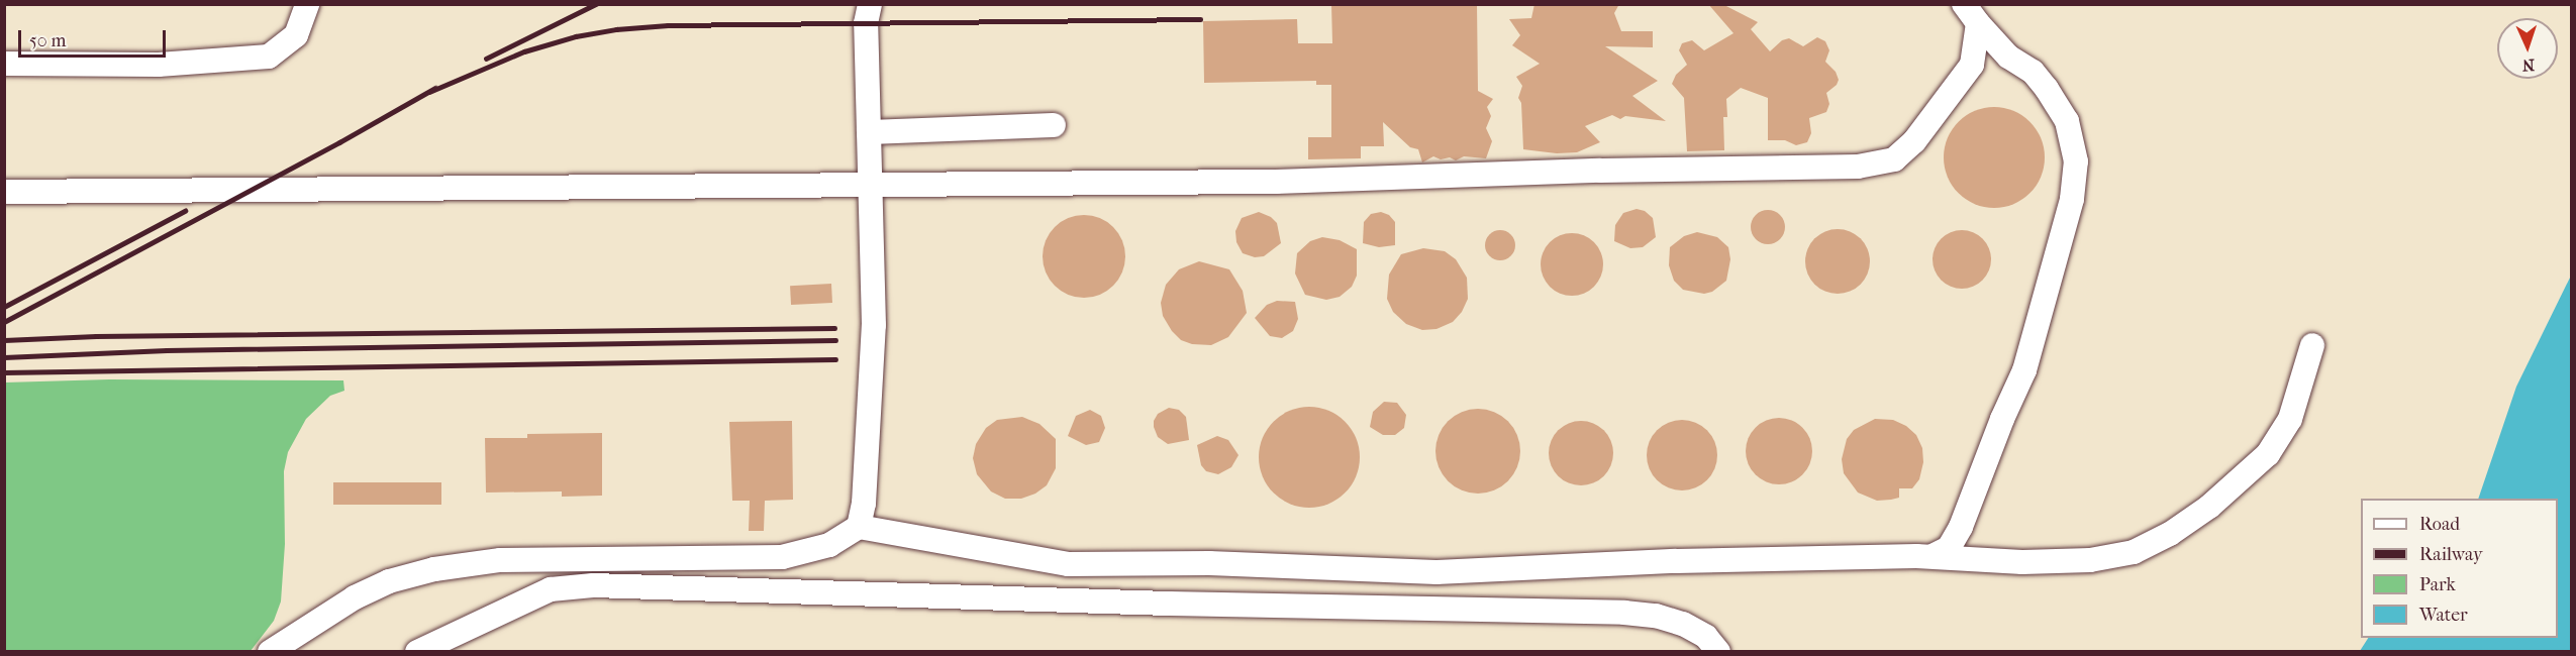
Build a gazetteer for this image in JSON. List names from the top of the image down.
{
  "legend": [
    "Road",
    "Railway",
    "Park",
    "Water"
  ],
  "scale_bar": "50 m",
  "north": "bottom"
}
